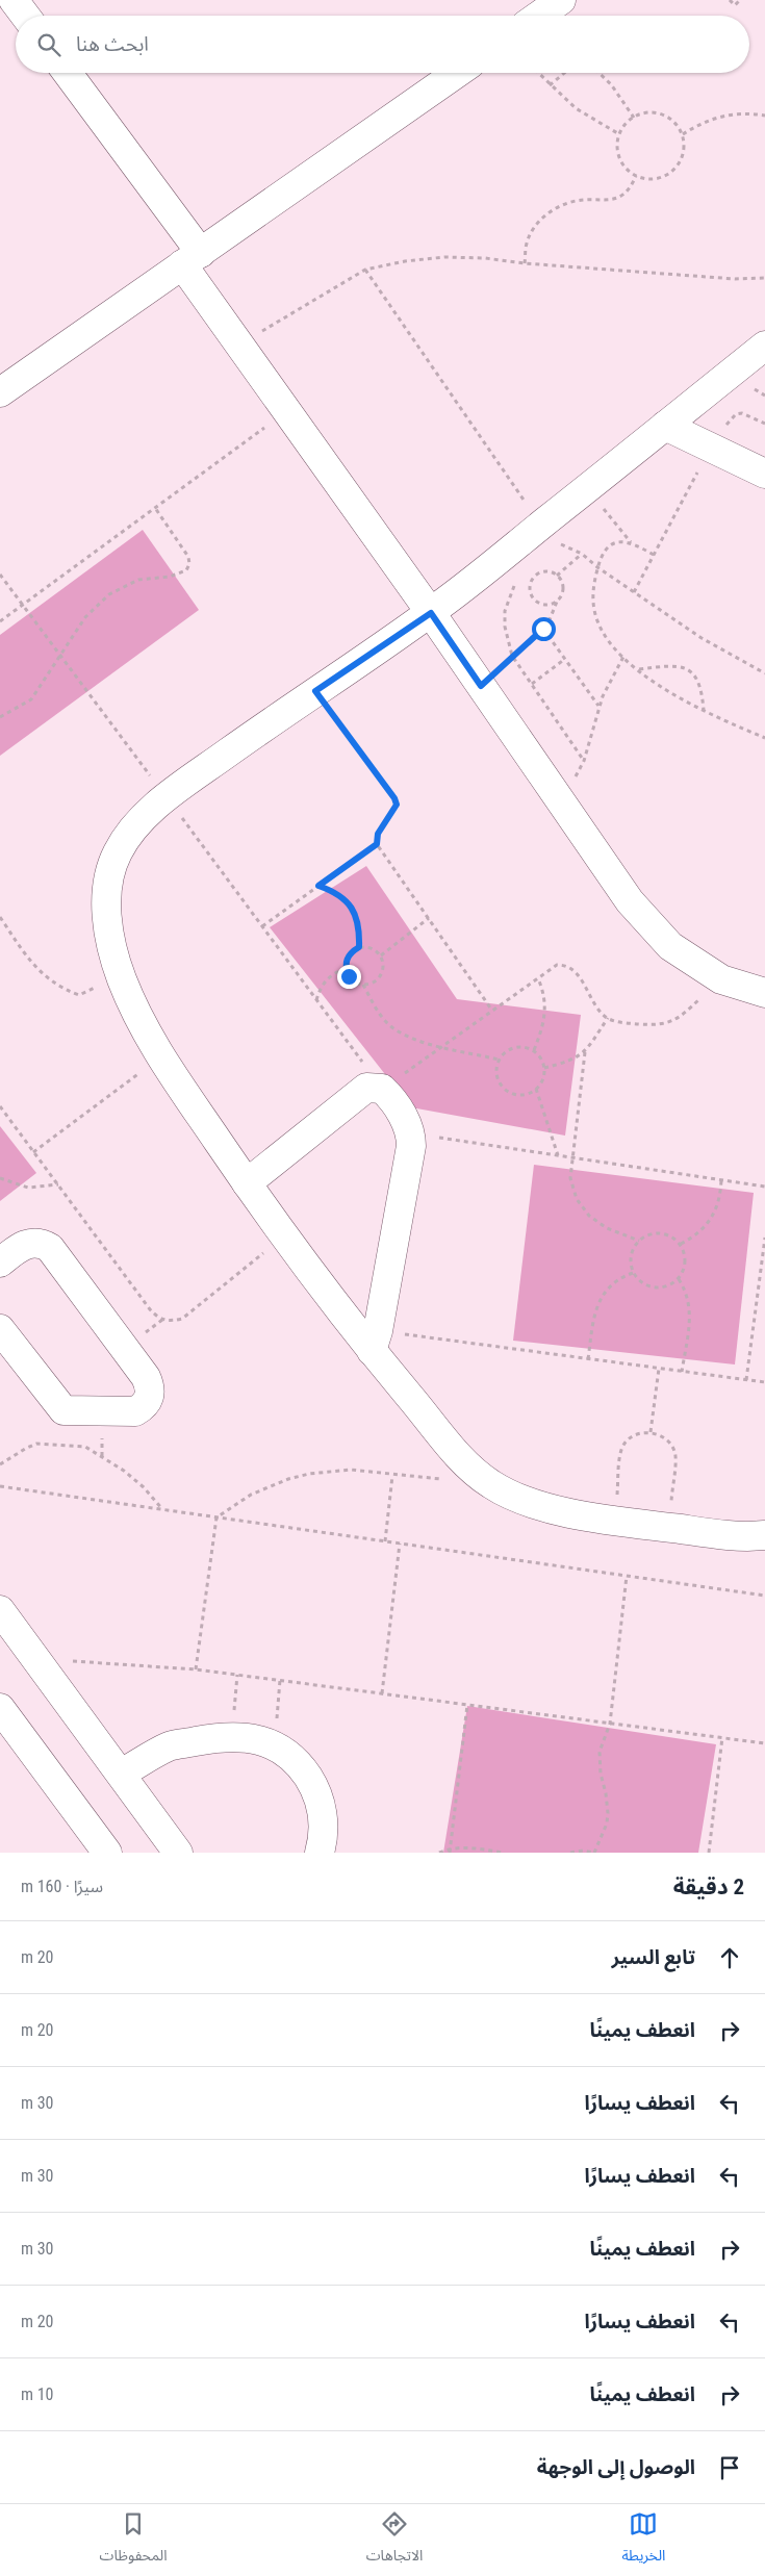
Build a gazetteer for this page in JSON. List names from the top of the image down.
{
  "page": {
    "search": "ابحث هنا",
    "heading": ["2 دقيقة", "سيرًا · 160 m"],
    "list": [
      ["تابع السير", "20 m"],
      ["انعطف يمينًا", "20 m"],
      ["انعطف يسارًا", "30 m"],
      ["انعطف يسارًا", "30 m"],
      ["انعطف يمينًا", "30 m"],
      ["انعطف يسارًا", "20 m"],
      ["انعطف يمينًا", "10 m"],
      "الوصول إلى الوجهة"
    ],
    "nav": ["الخريطة", "الاتجاهات", "المحفوظات"]
  }
}
